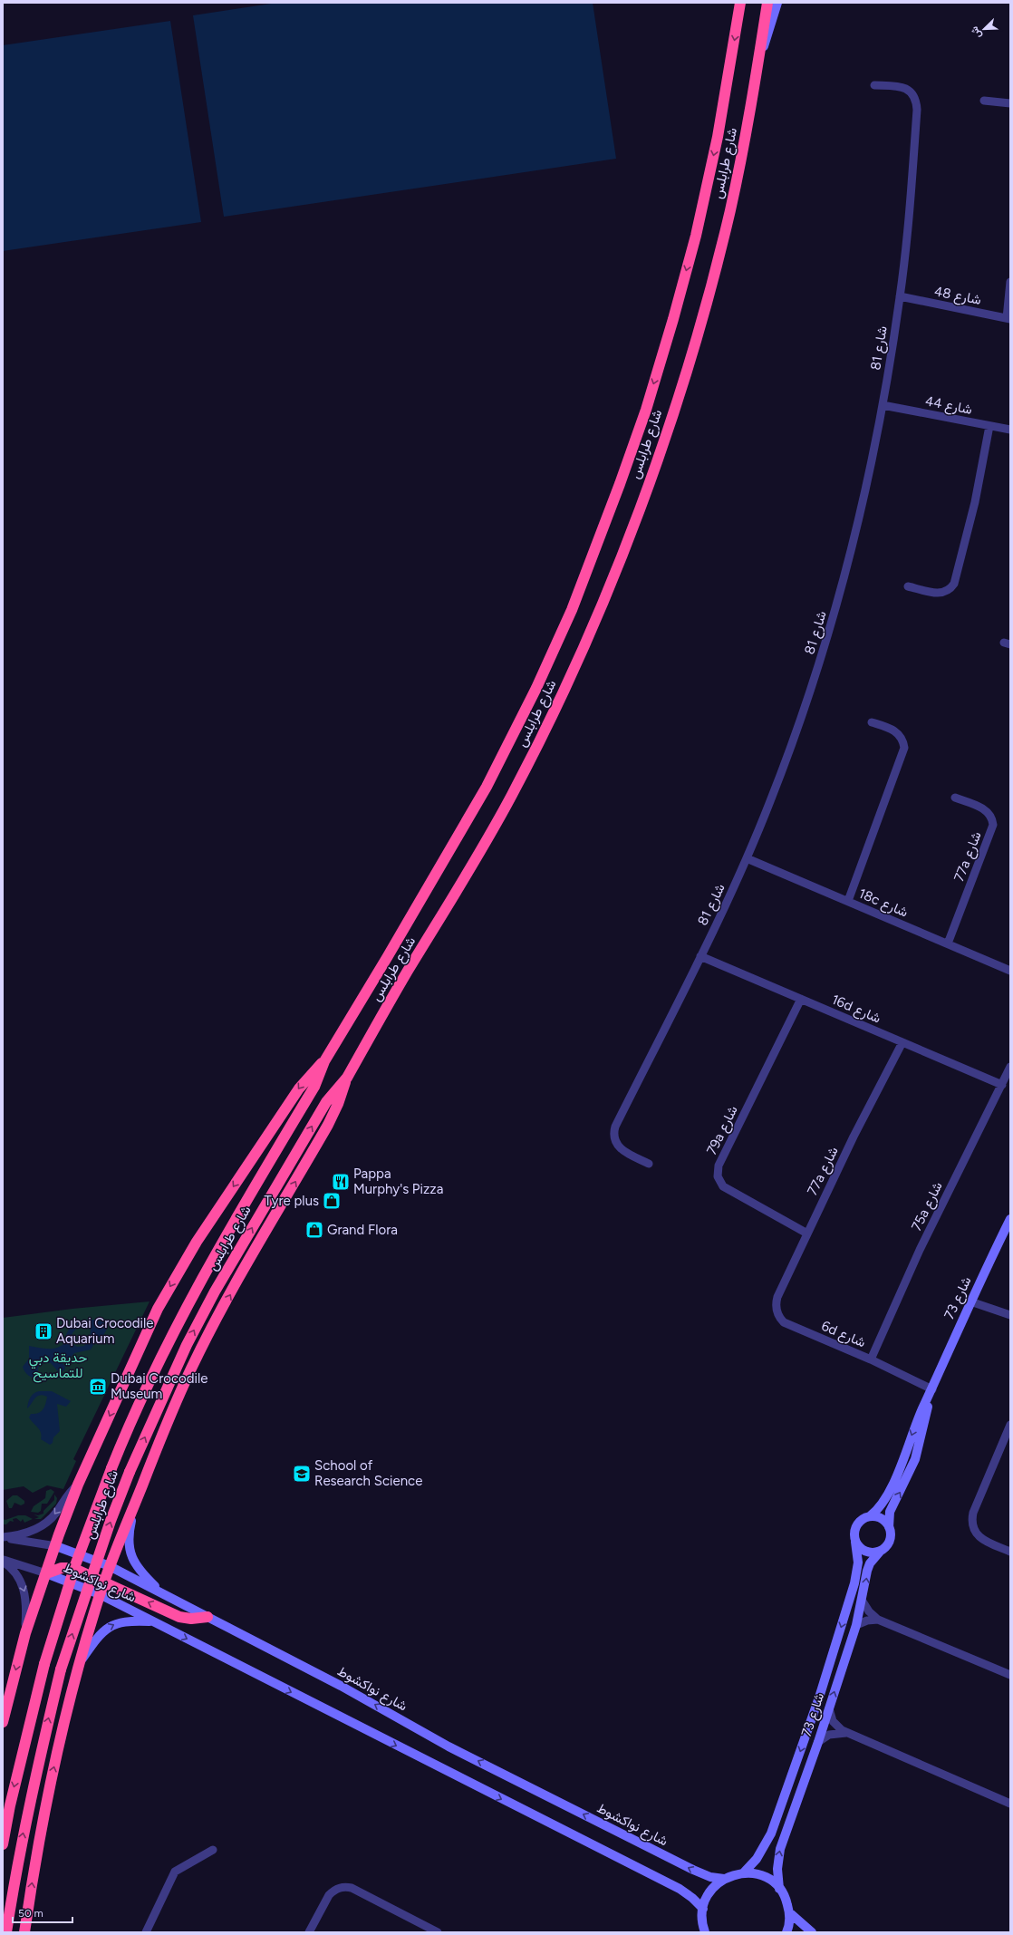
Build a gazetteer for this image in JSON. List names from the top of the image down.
{
  "streets": {
    "highway": ["شارع طرابلس"],
    "street": [
      "شارع 48",
      "شارع 81",
      "شارع 44",
      "77a شارع",
      "18c شارع",
      "16d شارع",
      "79a شارع",
      "75a شارع",
      "شارع 73",
      "6d شارع",
      "شارع نواكشوط"
    ]
  },
  "crossings": [
    ["شارع 48", "شارع 81"],
    ["شارع 81", "شارع 44"],
    ["شارع 81", "18c شارع"],
    ["شارع 81", "16d شارع"],
    ["77a شارع", "18c شارع"],
    ["77a شارع", "16d شارع"],
    ["77a شارع", "79a شارع"],
    ["77a شارع", "6d شارع"],
    ["16d شارع", "79a شارع"],
    ["16d شارع", "75a شارع"],
    ["75a شارع", "6d شارع"],
    ["شارع 73", "6d شارع"]
  ],
  "parks": ["حديقة دبي للتماسيح"],
  "places": {
    "restaurant": ["Pappa Murphy's Pizza"],
    "shop": ["Tyre plus", "Grand Flora"],
    "building": ["Dubai Crocodile Aquarium"],
    "museum": ["Dubai Crocodile Museum"],
    "school or university": ["School of Research Science"]
  },
  "scale_bar": "50 m",
  "north": "bottom left"
}
